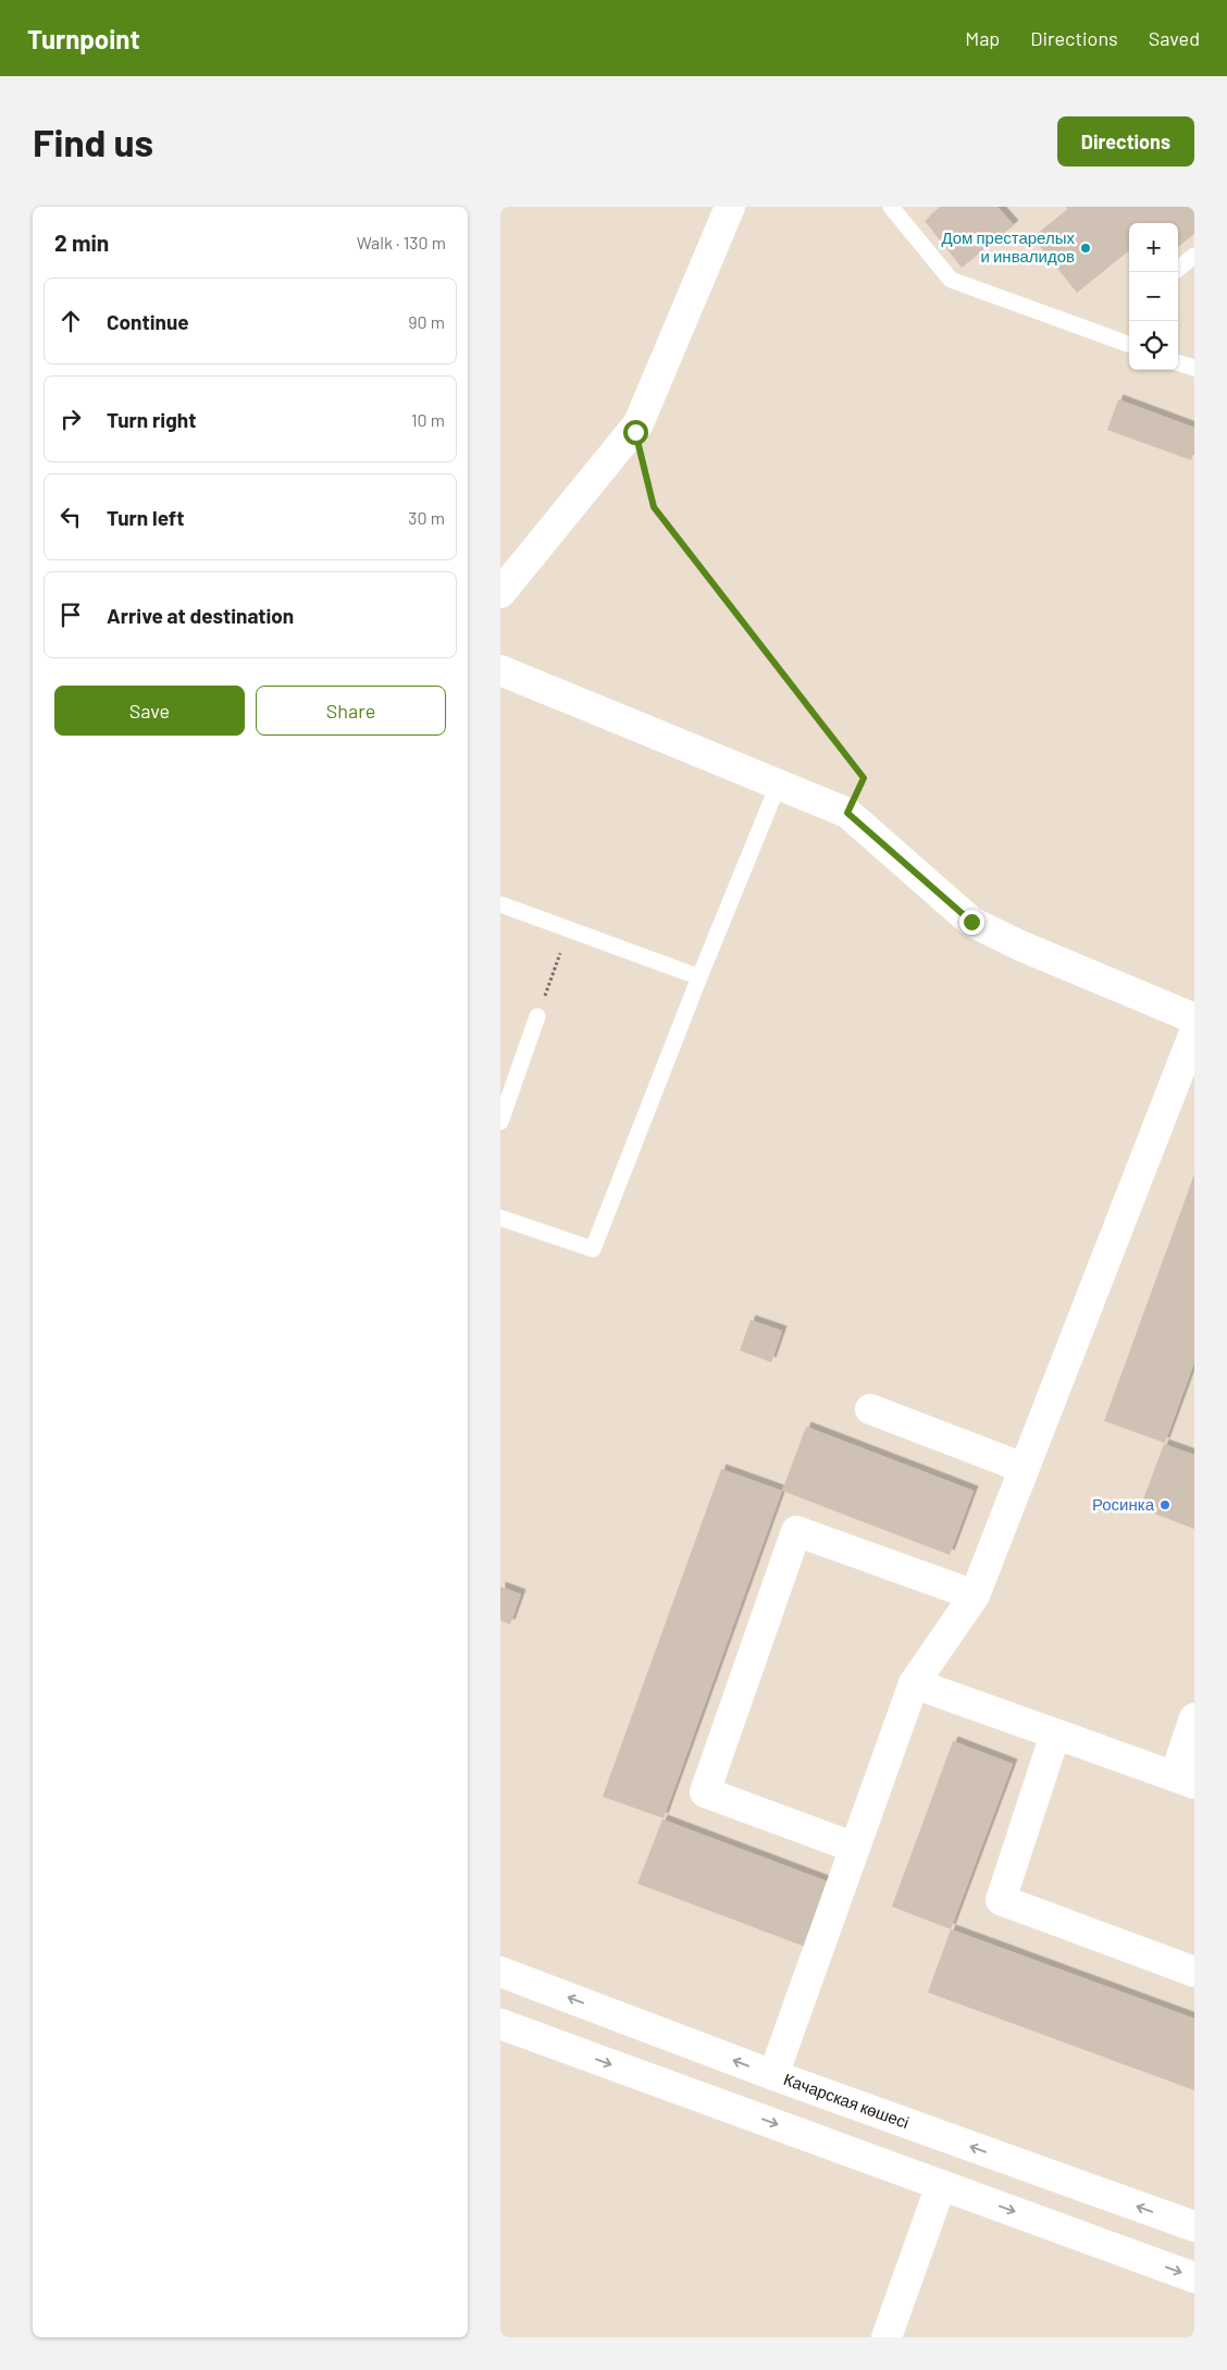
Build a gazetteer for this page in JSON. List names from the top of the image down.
{
  "streets": {
    "street": ["Качарская көшесі"]
  },
  "places": ["Дом престарелых и инвалидов", "Росинка"],
  "page": {
    "header": "Turnpoint",
    "nav": ["Map", "Directions", "Saved"],
    "buttons": [
      "Directions",
      ["Save", "Share"]
    ],
    "title": "Find us",
    "heading": ["2 min", "Walk · 130 m"],
    "map_buttons": ["+", "−"],
    "list": [
      ["Continue", "90 m"],
      ["Turn right", "10 m"],
      ["Turn left", "30 m"],
      "Arrive at destination"
    ]
  }
}
